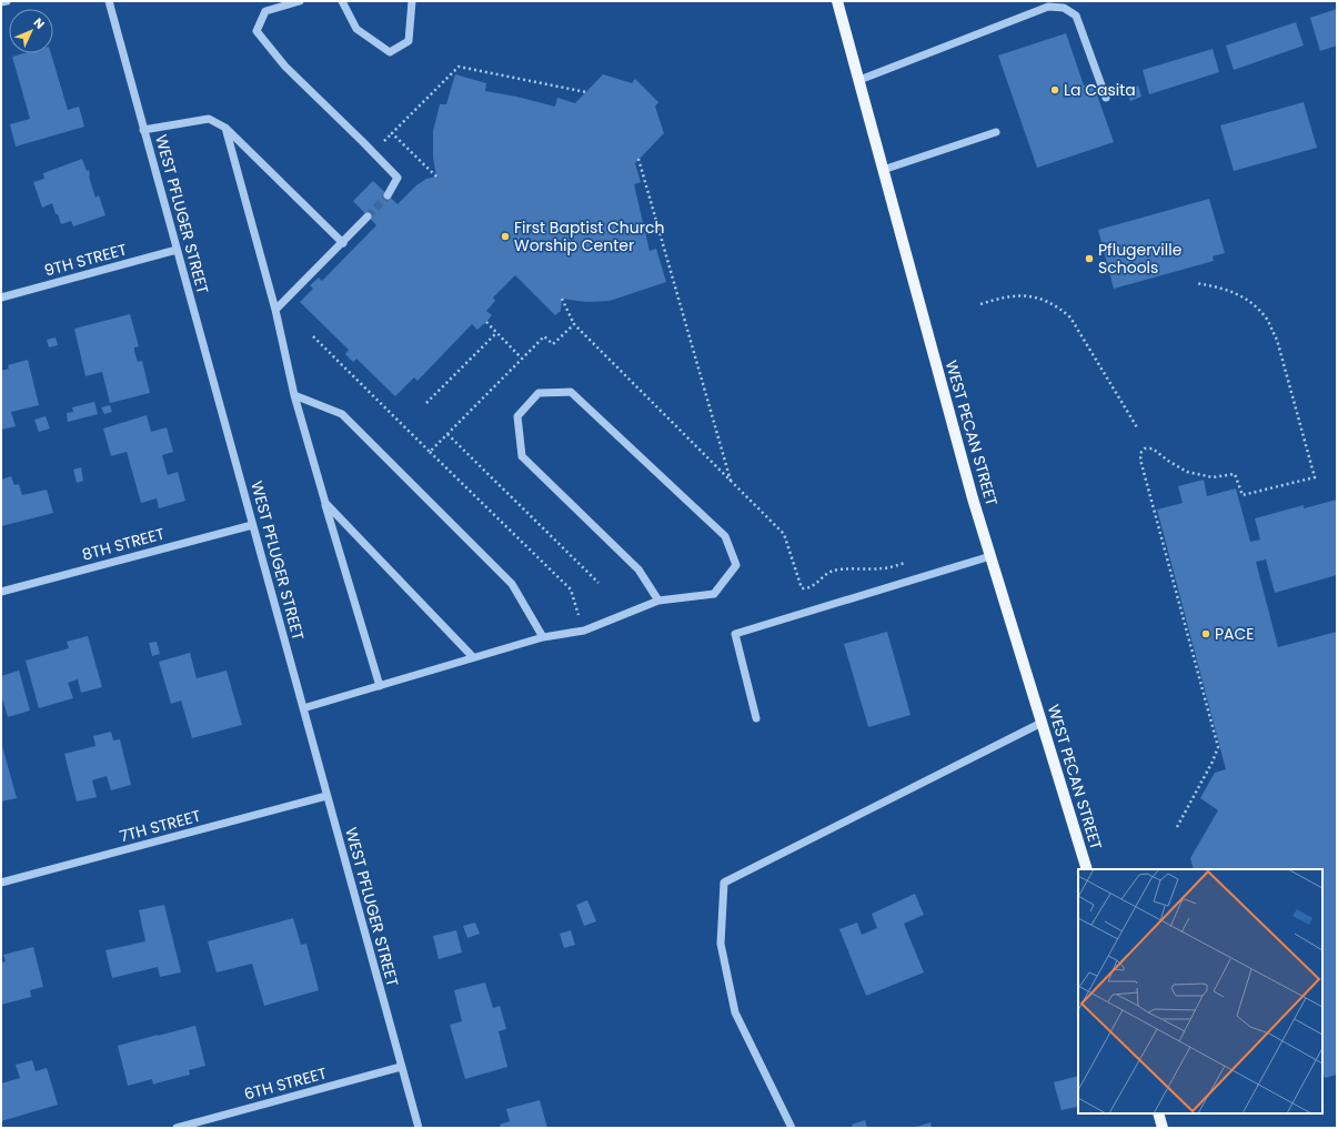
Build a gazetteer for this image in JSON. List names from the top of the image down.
{
  "streets": {
    "main road": ["WEST PECAN STREET"],
    "street": [
      "WEST PFLUGER STREET",
      "9TH STREET",
      "8TH STREET",
      "7TH STREET",
      "6TH STREET"
    ]
  },
  "crossings": [
    ["WEST PFLUGER STREET", "9TH STREET"],
    ["WEST PFLUGER STREET", "8TH STREET"],
    ["WEST PFLUGER STREET", "7TH STREET"],
    ["WEST PFLUGER STREET", "6TH STREET"]
  ],
  "places": [
    "La Casita",
    "First Baptist Church Worship Center",
    "Pflugerville Schools",
    "PACE"
  ],
  "north": "top right"
}
